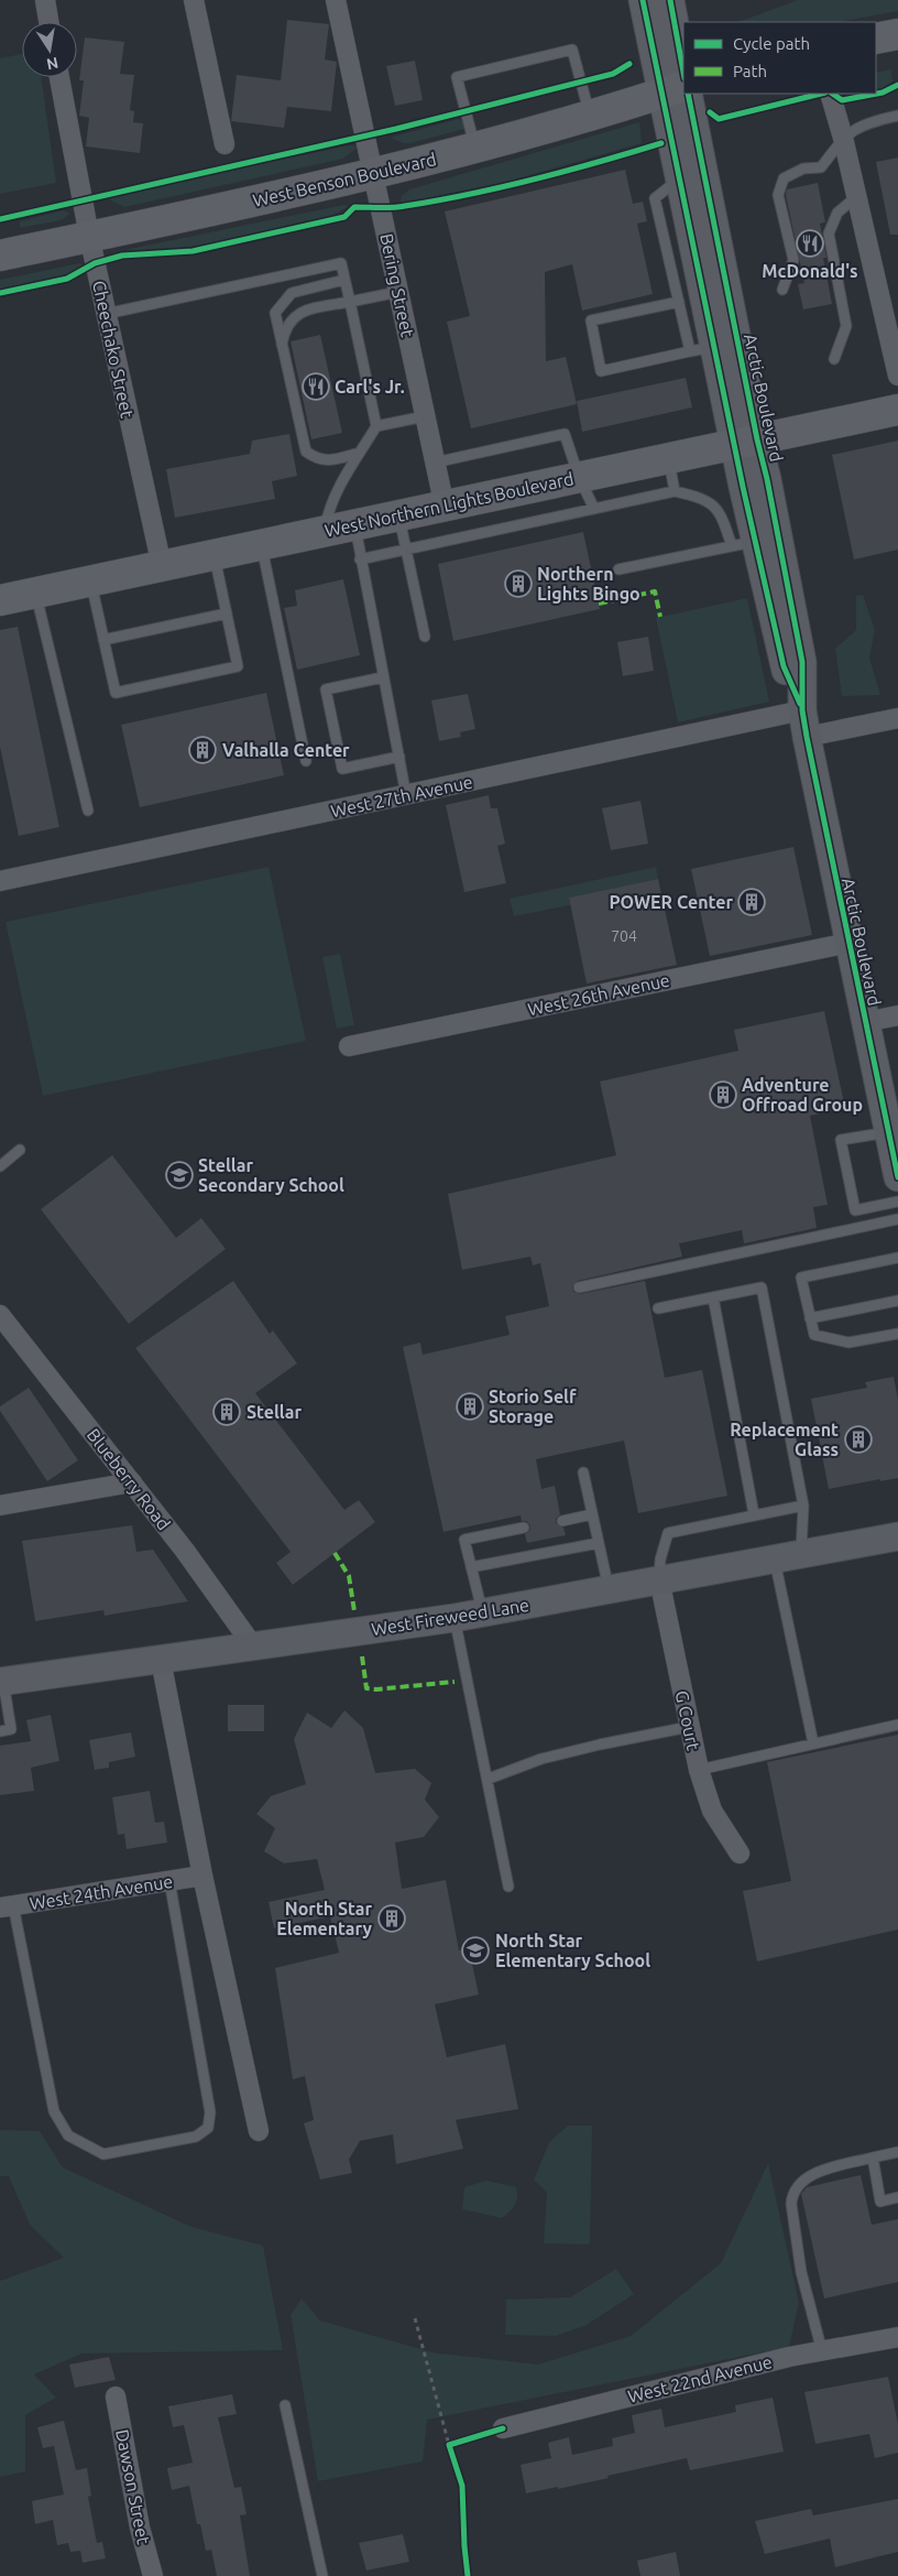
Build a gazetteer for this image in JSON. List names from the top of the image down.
{
  "streets": {
    "main road": [
      "West Benson Boulevard",
      "Arctic Boulevard",
      "West Northern Lights Boulevard",
      "West Fireweed Lane"
    ],
    "street": [
      "Bering Street",
      "Cheechako Street",
      "West 27th Avenue",
      "West 26th Avenue",
      "Blueberry Road",
      "G Court",
      "West 24th Avenue",
      "West 22nd Avenue",
      "Dawson Street"
    ]
  },
  "crossings": [
    ["West Benson Boulevard", "Bering Street"],
    ["West Benson Boulevard", "Cheechako Street"],
    ["West Benson Boulevard", "Arctic Boulevard"],
    ["Bering Street", "West Northern Lights Boulevard"],
    ["Cheechako Street", "West Northern Lights Boulevard"],
    ["Arctic Boulevard", "West Northern Lights Boulevard"],
    ["Arctic Boulevard", "West 27th Avenue"],
    ["Arctic Boulevard", "West 26th Avenue"],
    ["Blueberry Road", "West Fireweed Lane"],
    ["West Fireweed Lane", "G Court"]
  ],
  "places": {
    "restaurant": ["McDonald's", "Carl's Jr."],
    "building": [
      "Northern Lights Bingo",
      "Valhalla Center",
      "POWER Center",
      "Adventure Offroad Group",
      "Storio Self Storage",
      "Stellar",
      "Replacement Glass",
      "North Star Elementary"
    ],
    "school or university": ["Stellar Secondary School", "North Star Elementary School"]
  },
  "house_numbers": ["704"],
  "legend": ["Cycle path", "Path"],
  "north": "bottom"
}
